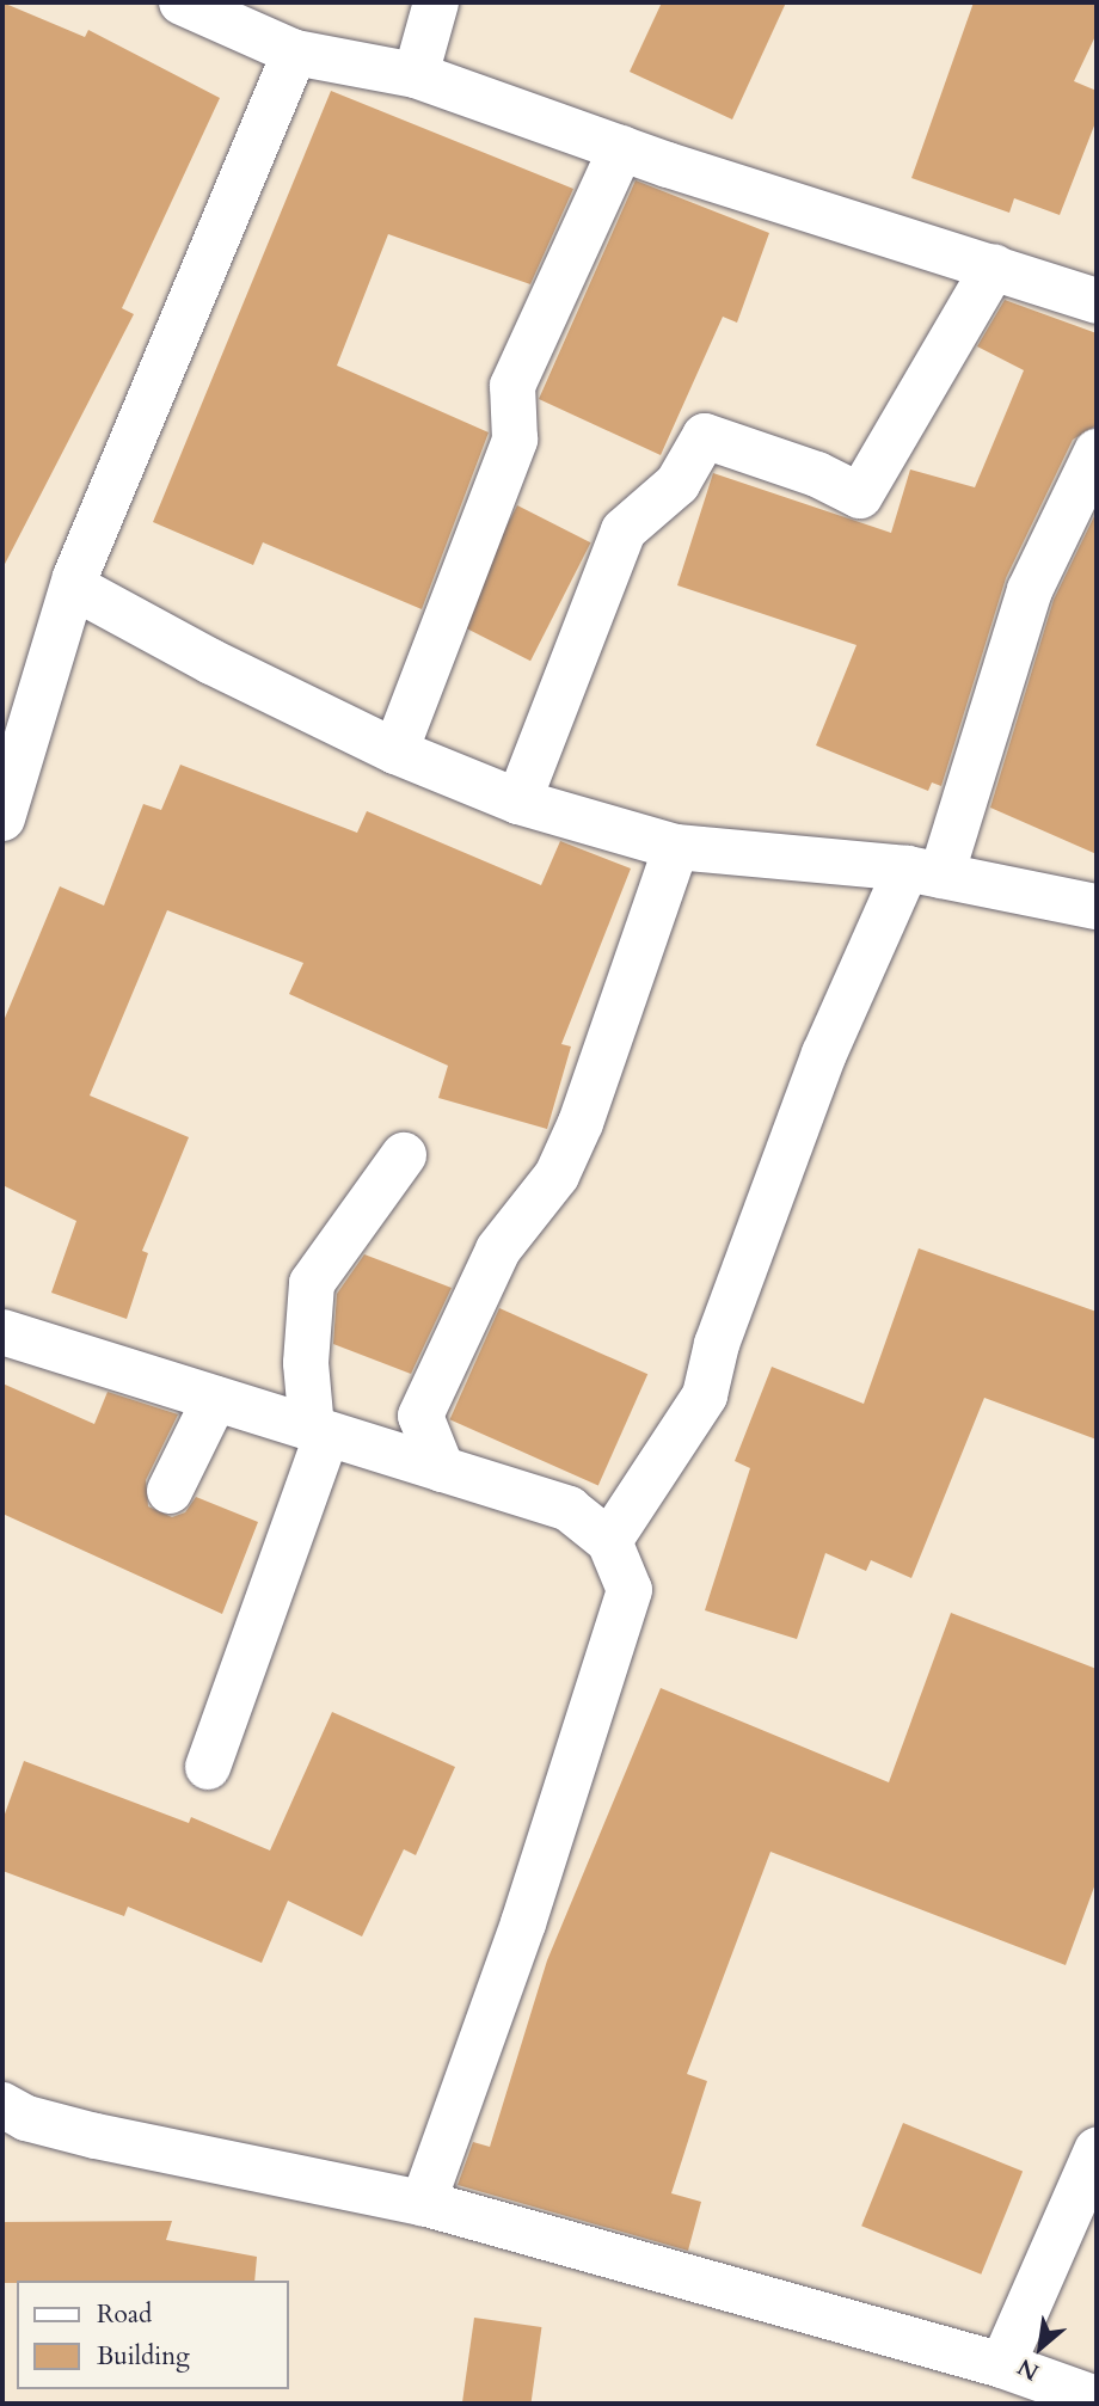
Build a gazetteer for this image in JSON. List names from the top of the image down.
{
  "legend": ["Road", "Building"],
  "north": "bottom left"
}
